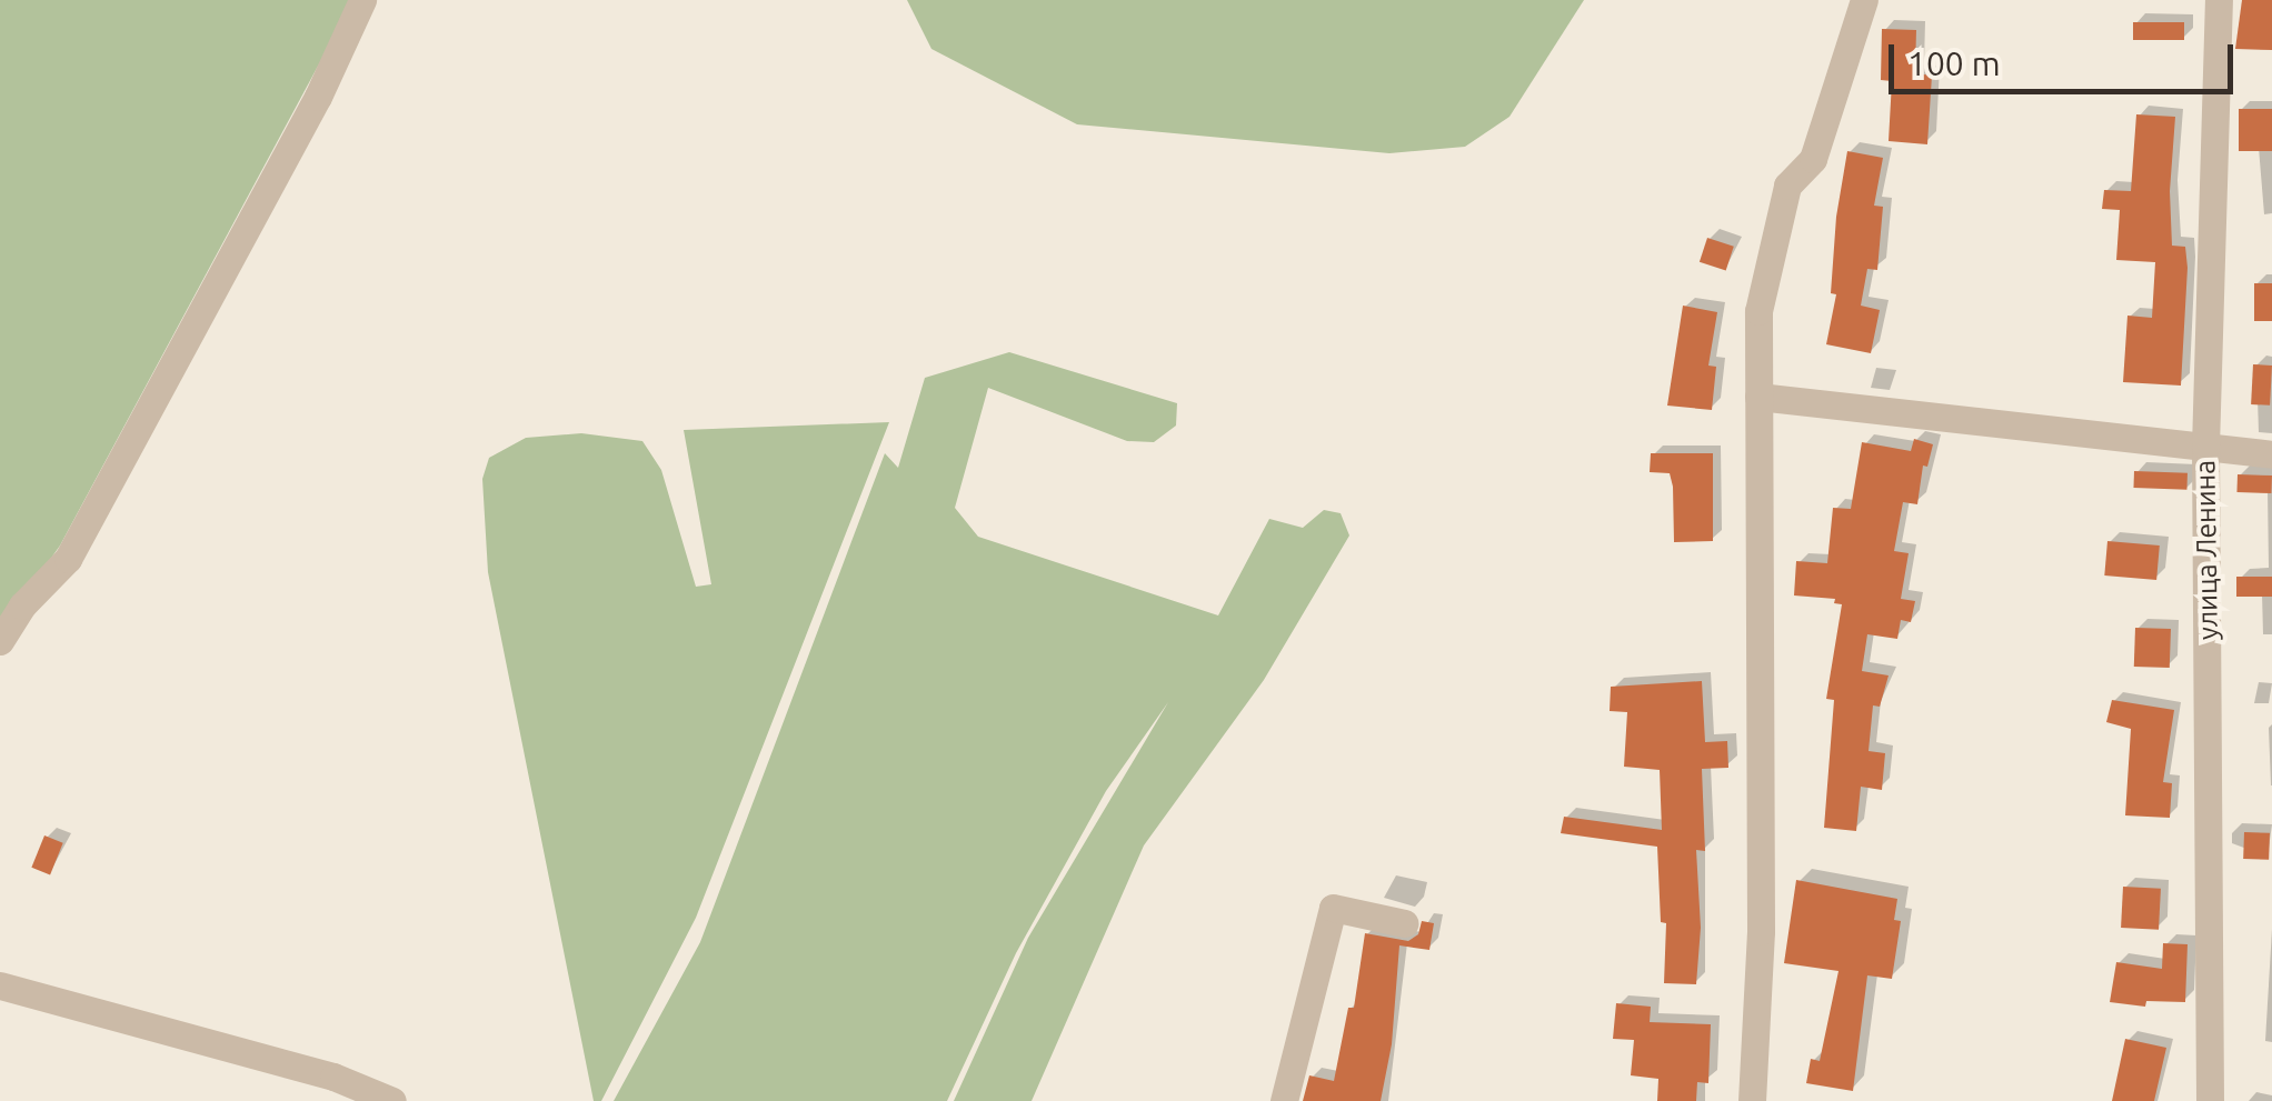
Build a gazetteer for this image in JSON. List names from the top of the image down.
{
  "streets": {
    "street": ["улица Ленина"]
  },
  "scale_bar": "100 m"
}
